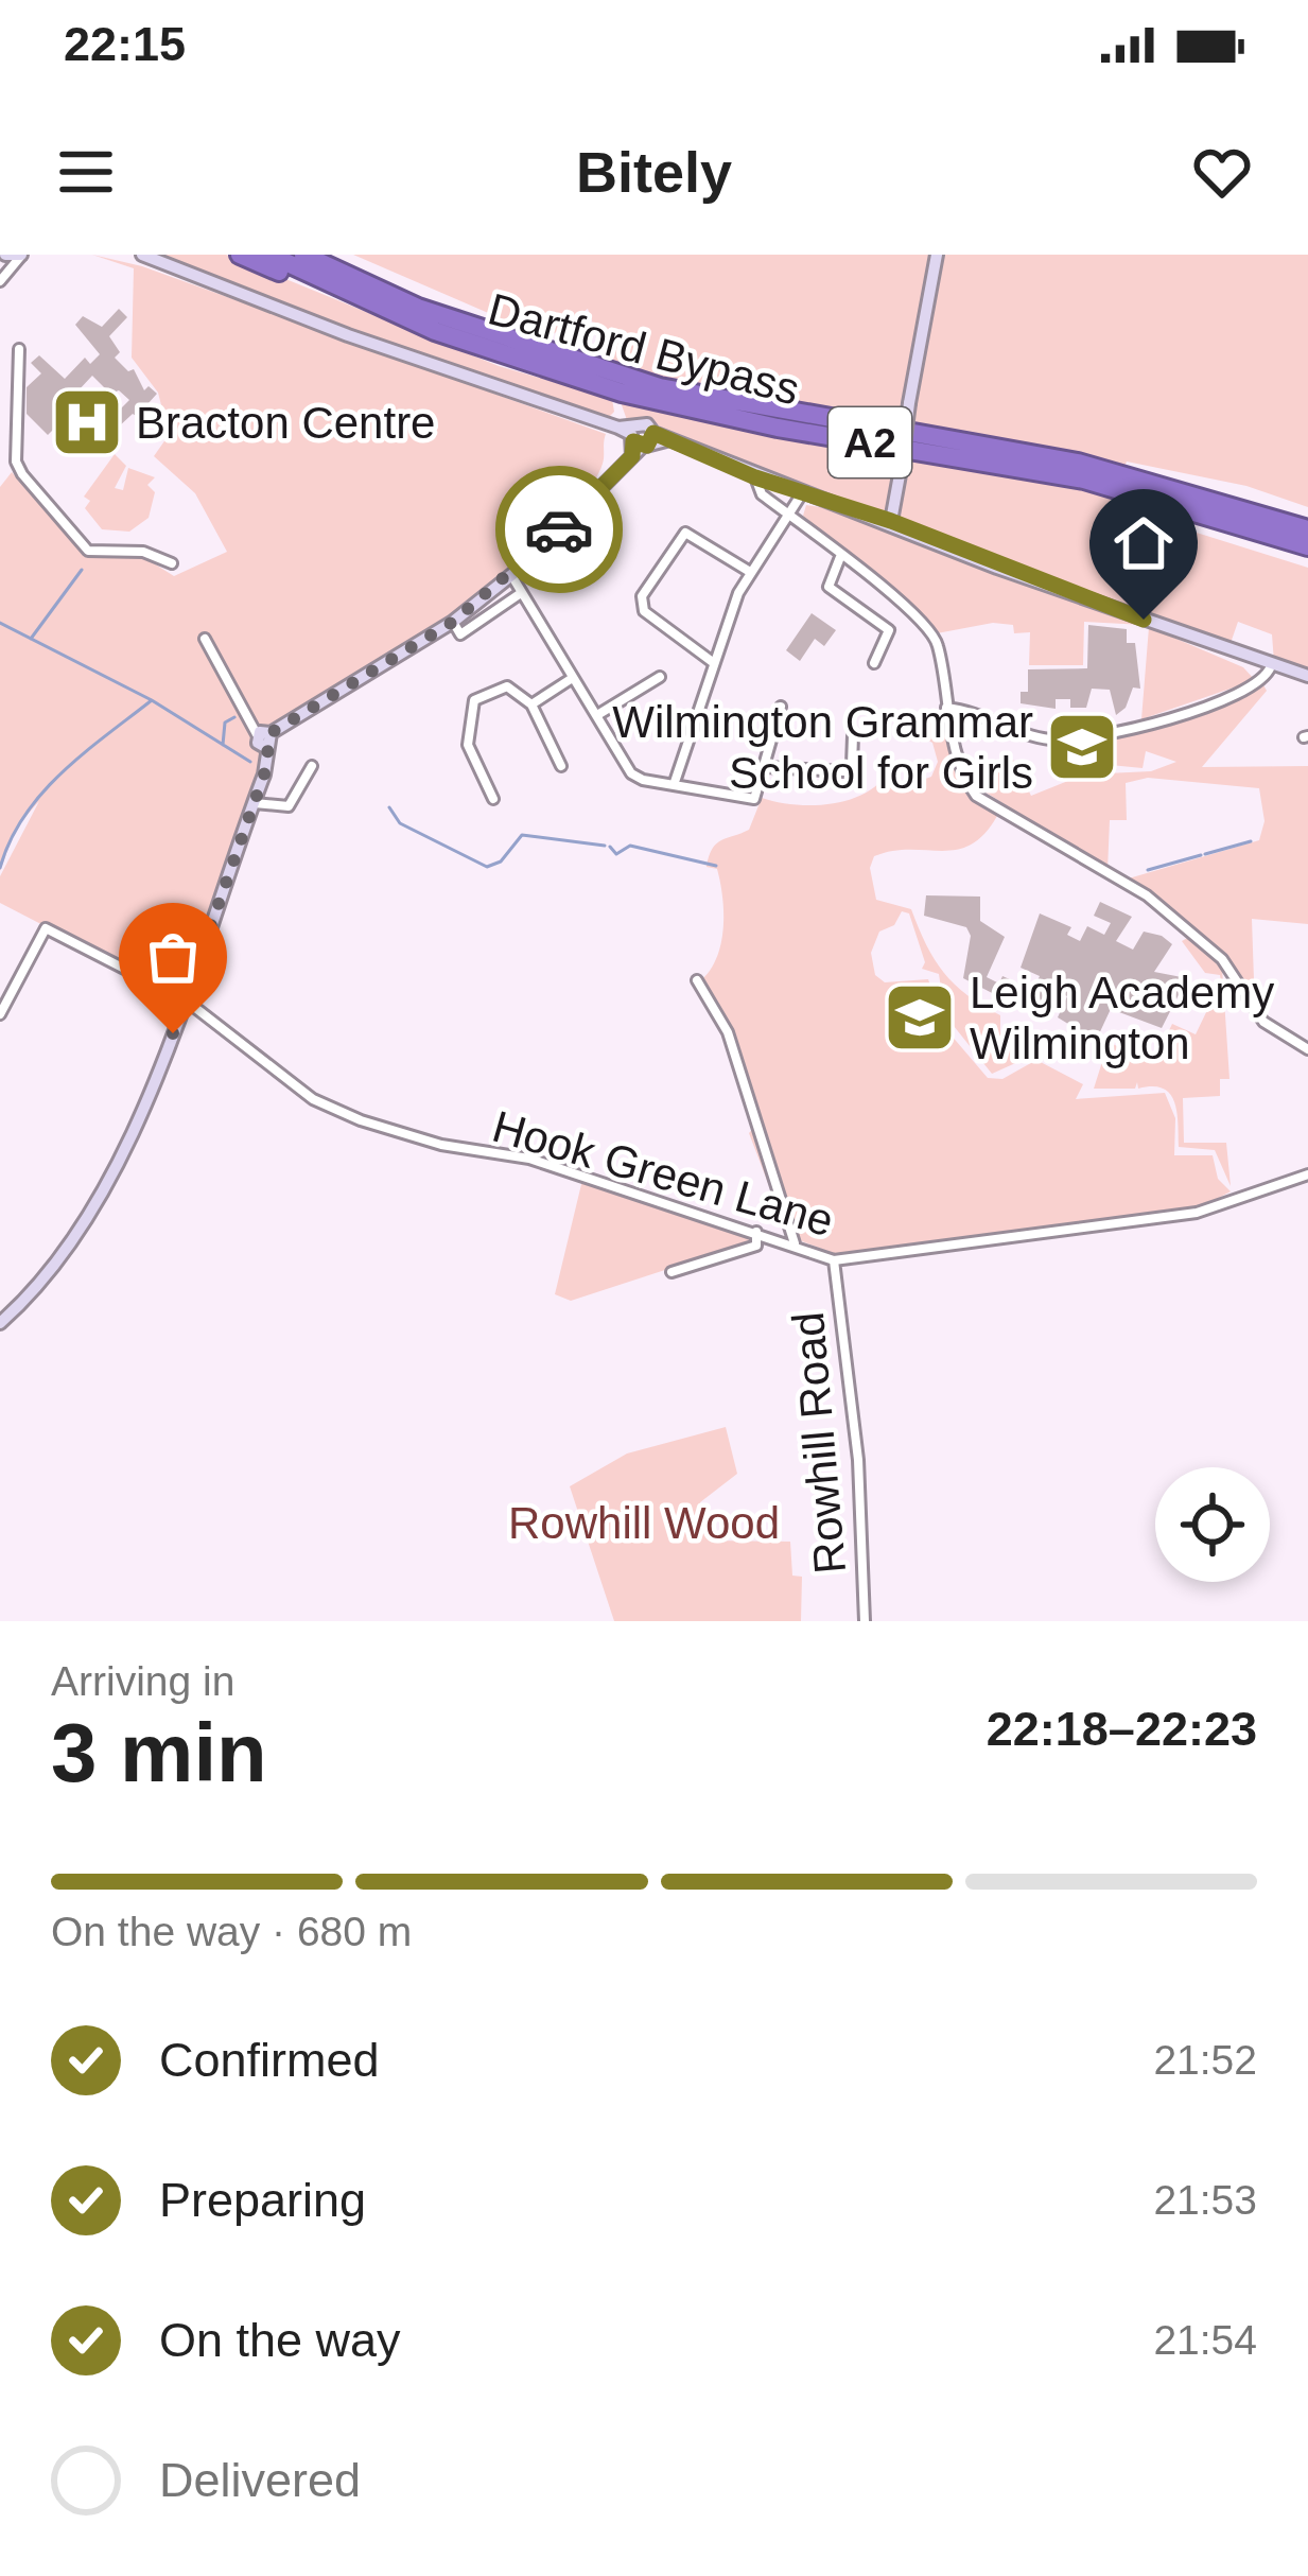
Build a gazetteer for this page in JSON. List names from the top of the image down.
{
  "streets": {
    "highway": ["Dartford Bypass", "A2"],
    "street": ["Hook Green Lane", "Rowhill Road"]
  },
  "crossings": [
    ["Hook Green Lane", "Rowhill Road"]
  ],
  "parks": ["Rowhill Wood"],
  "places": {
    "hospital": ["Bracton Centre"],
    "school or university": ["Wilmington Grammar School for Girls", "Leigh Academy Wilmington"]
  },
  "page": {
    "status": "22:15",
    "header": "Bitely",
    "heading": ["3 min", "Arriving in", "22:18–22:23"],
    "bar": "On the way · 680 m",
    "list": [
      ["Confirmed", "21:52"],
      ["Preparing", "21:53"],
      ["On the way", "21:54"],
      "Delivered"
    ]
  }
}
